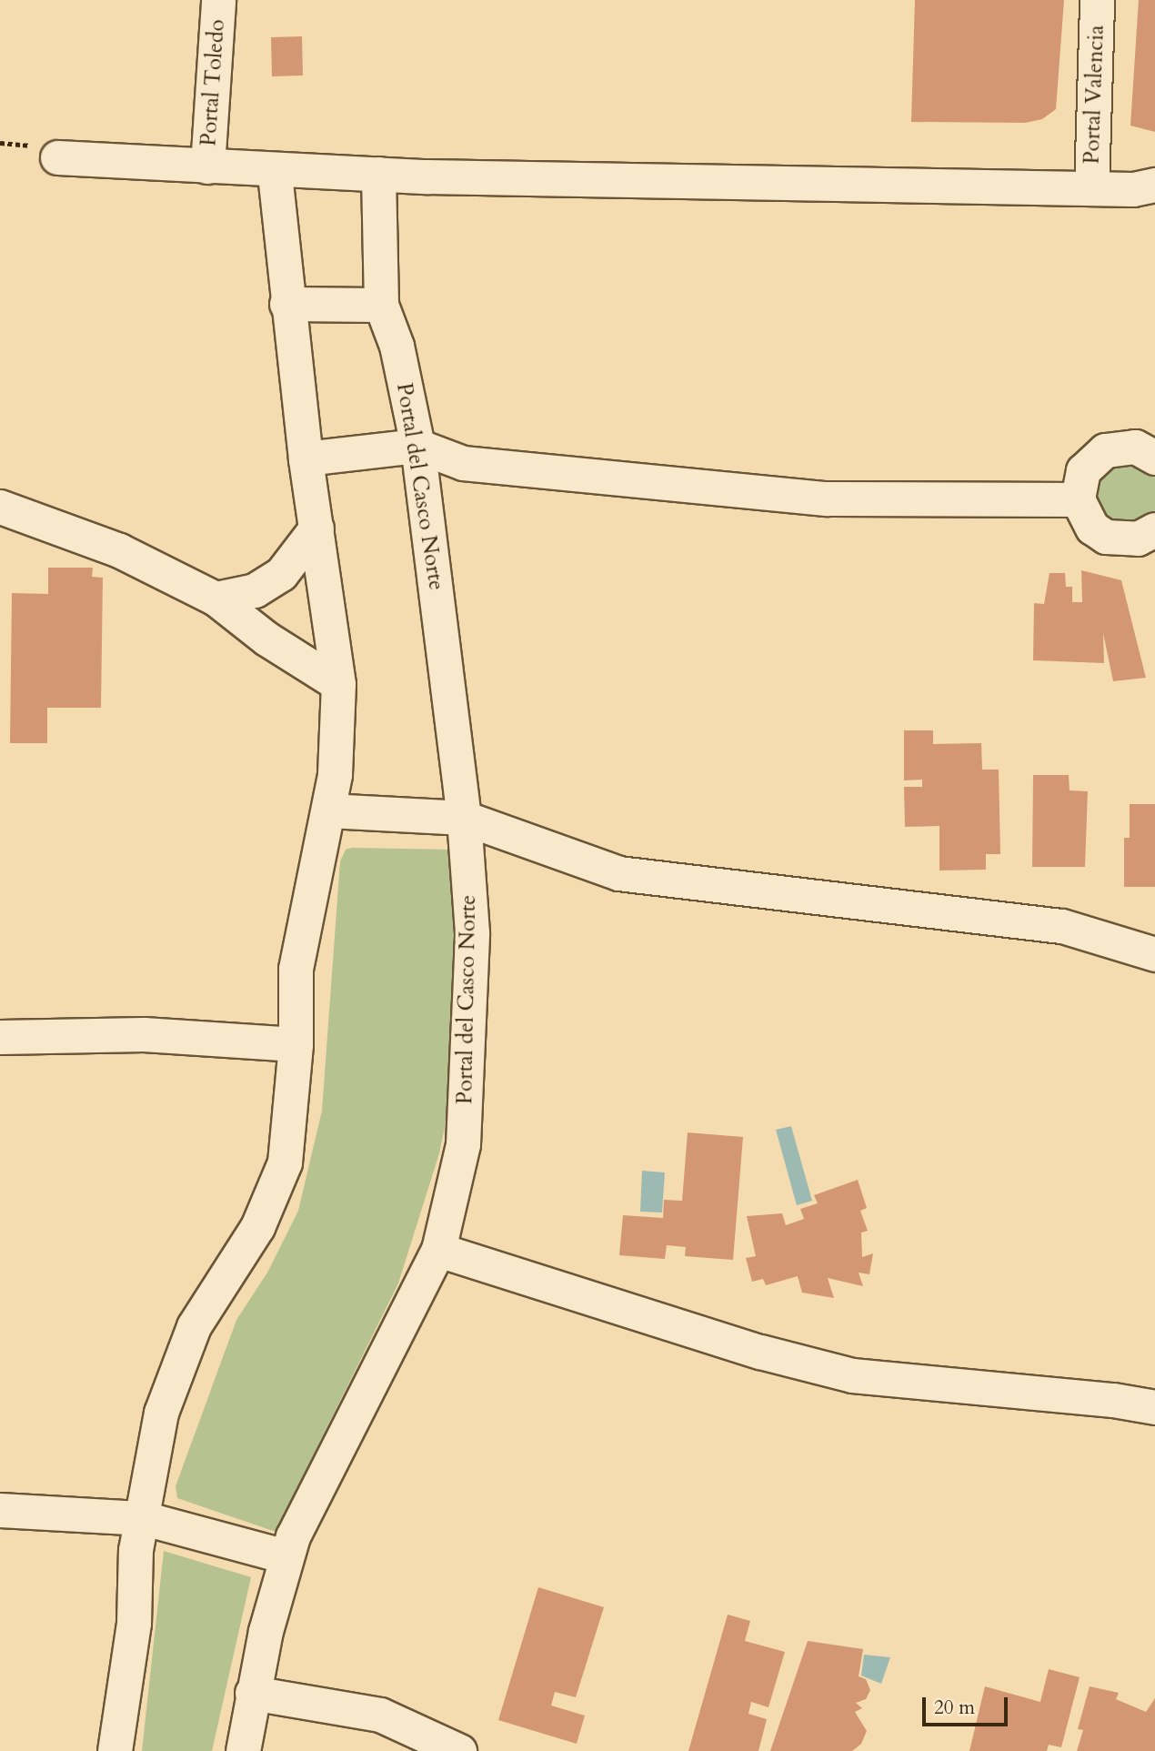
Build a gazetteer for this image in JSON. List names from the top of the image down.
{
  "streets": {
    "street": ["Portal Toledo", "Portal Valencia", "Portal del Casco Norte"]
  },
  "scale_bar": "20 m"
}
